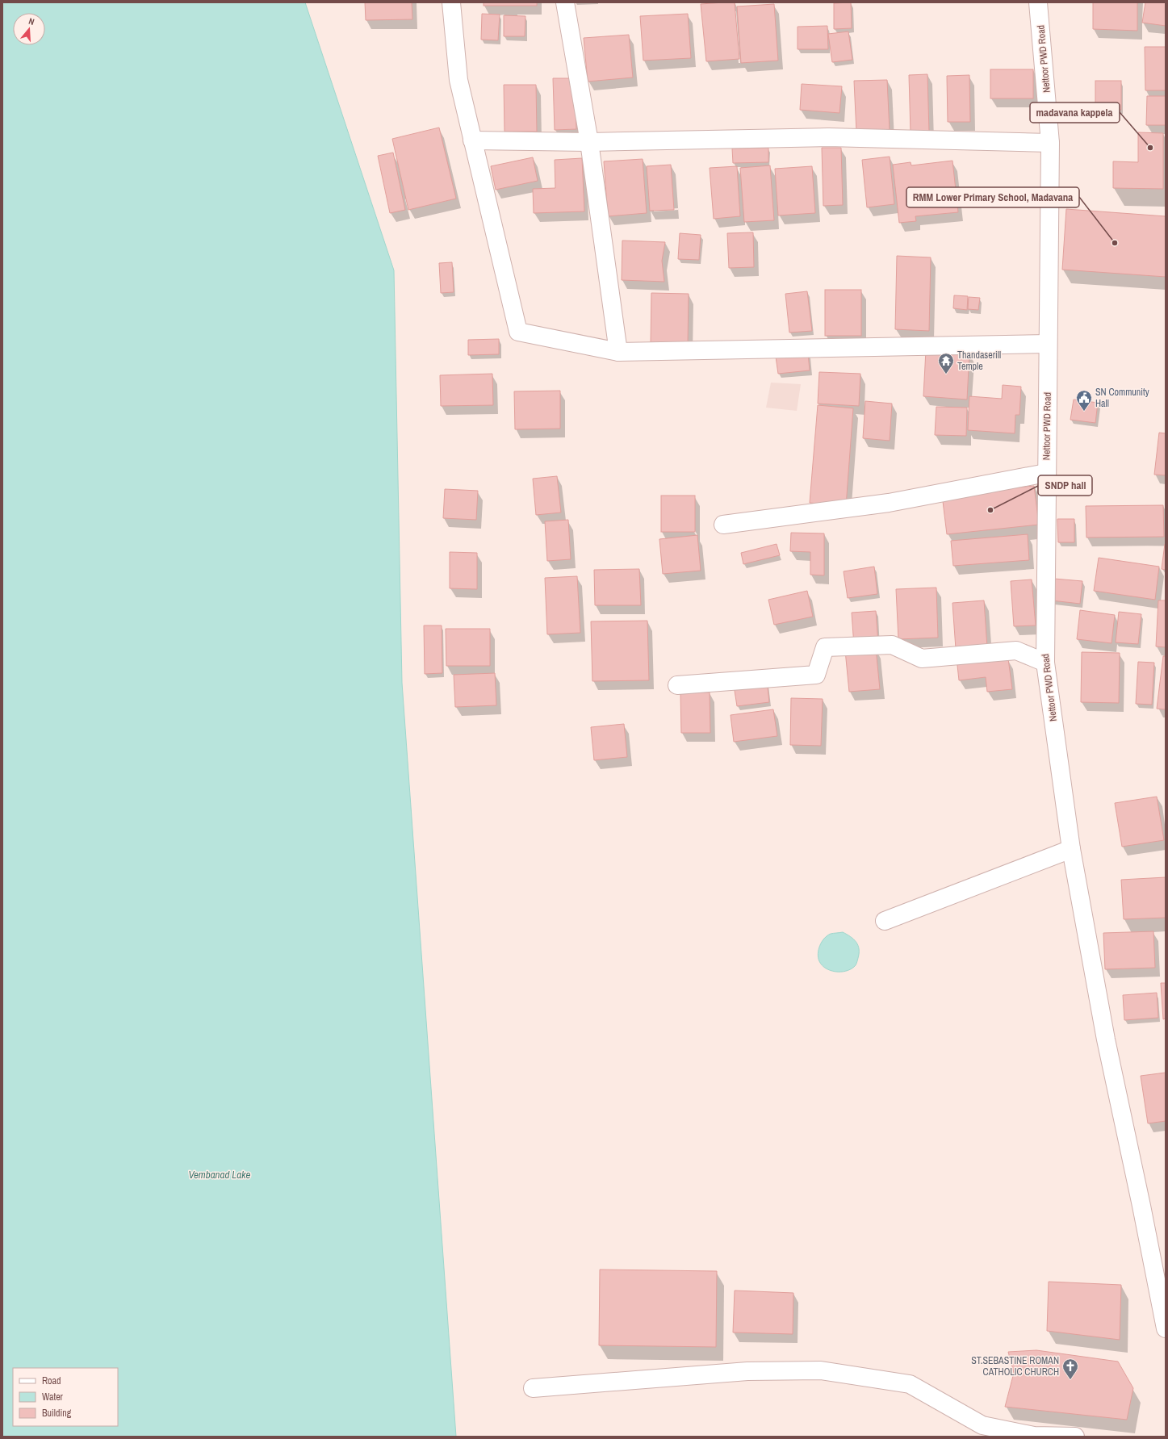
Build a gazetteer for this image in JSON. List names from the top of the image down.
{
  "streets": {
    "street": ["Nettoor PWD Road"]
  },
  "water": ["Vembanad Lake"],
  "places": {
    "other": ["madavana kappela", "RMM Lower Primary School, Madavana", "SNDP hall"],
    "temple": ["Thandaserill Temple"],
    "public building": ["SN Community Hall"],
    "church": ["ST.SEBASTINE ROMAN CATHOLIC CHURCH"]
  },
  "legend": ["Road", "Water", "Building"],
  "north": "top"
}
